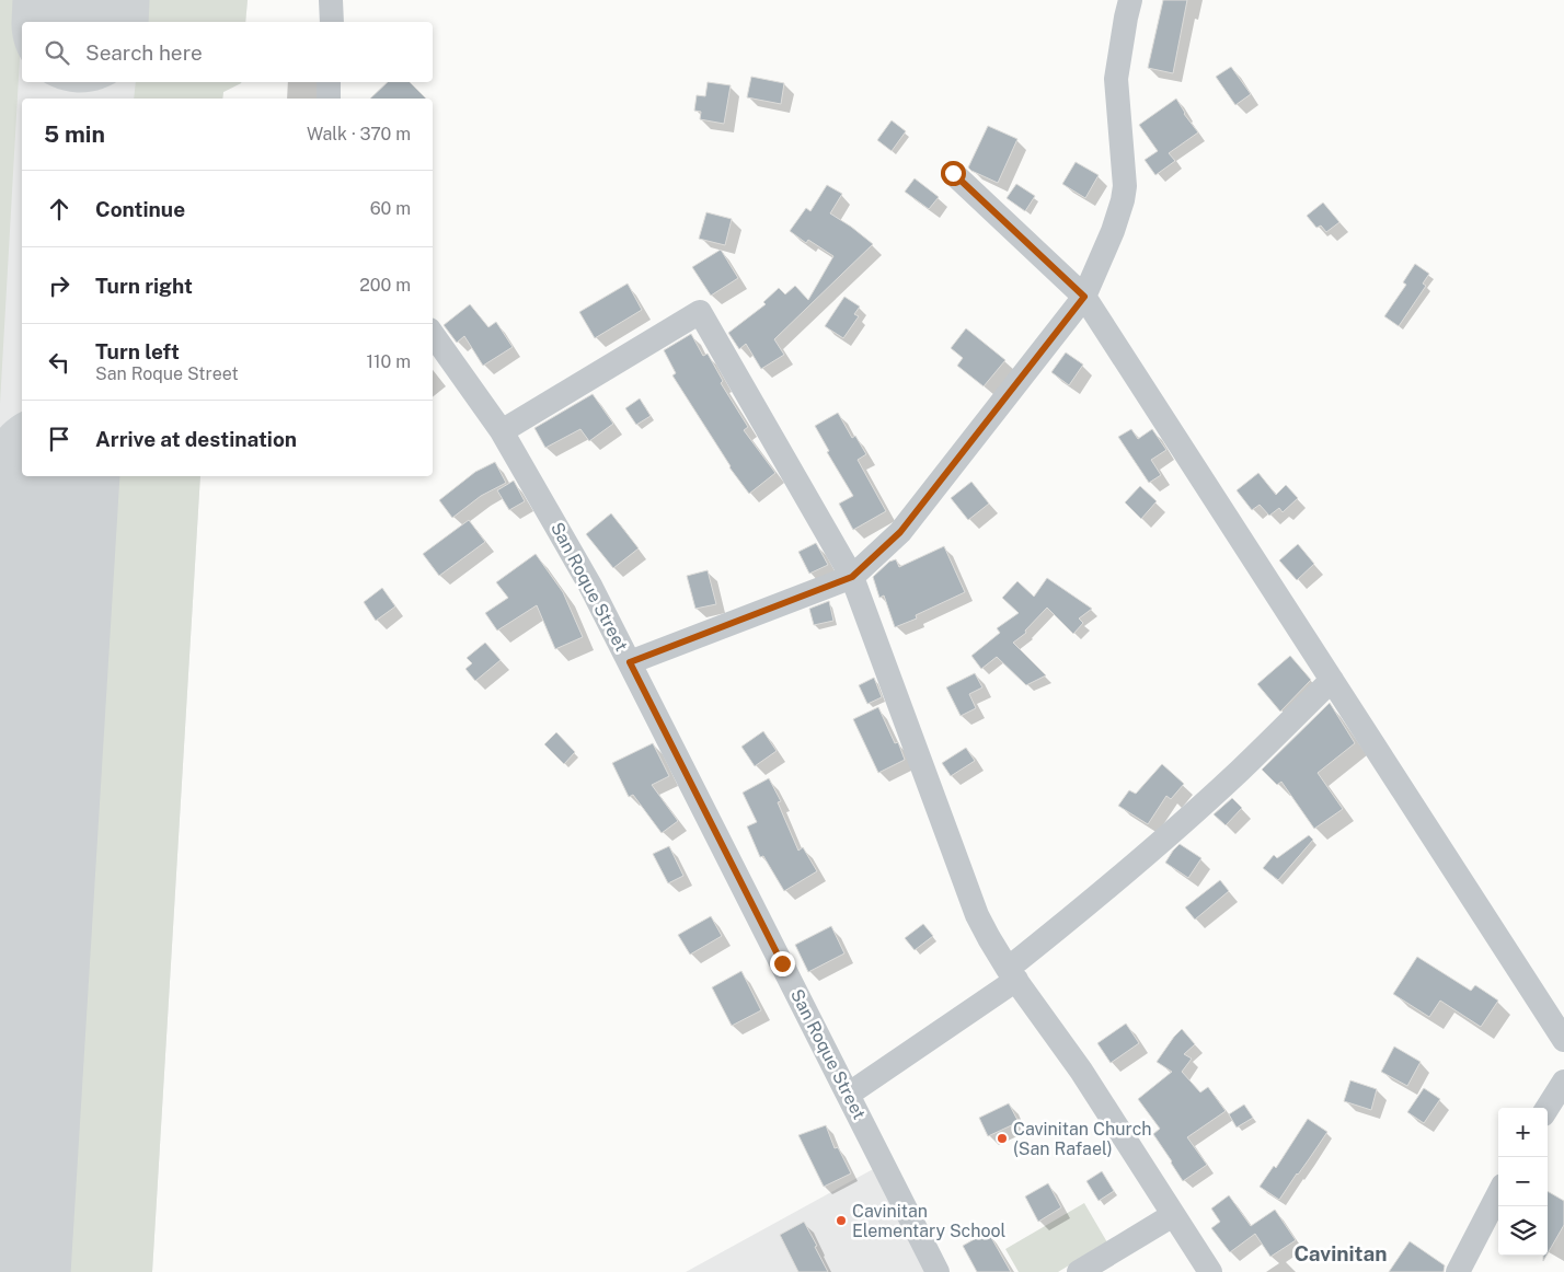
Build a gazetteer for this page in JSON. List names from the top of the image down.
{
  "streets": {
    "street": ["San Roque Street"]
  },
  "districts": ["Cavinitan"],
  "places": ["Cavinitan Church (San Rafael)", "Cavinitan Elementary School"],
  "page": {
    "search": "Search here",
    "heading": ["5 min", "Walk · 370 m"],
    "list": [
      ["Continue", "60 m"],
      ["Turn right", "200 m"],
      ["Turn left", "San Roque Street", "110 m"],
      "Arrive at destination"
    ],
    "map_buttons": ["+", "−"]
  }
}
